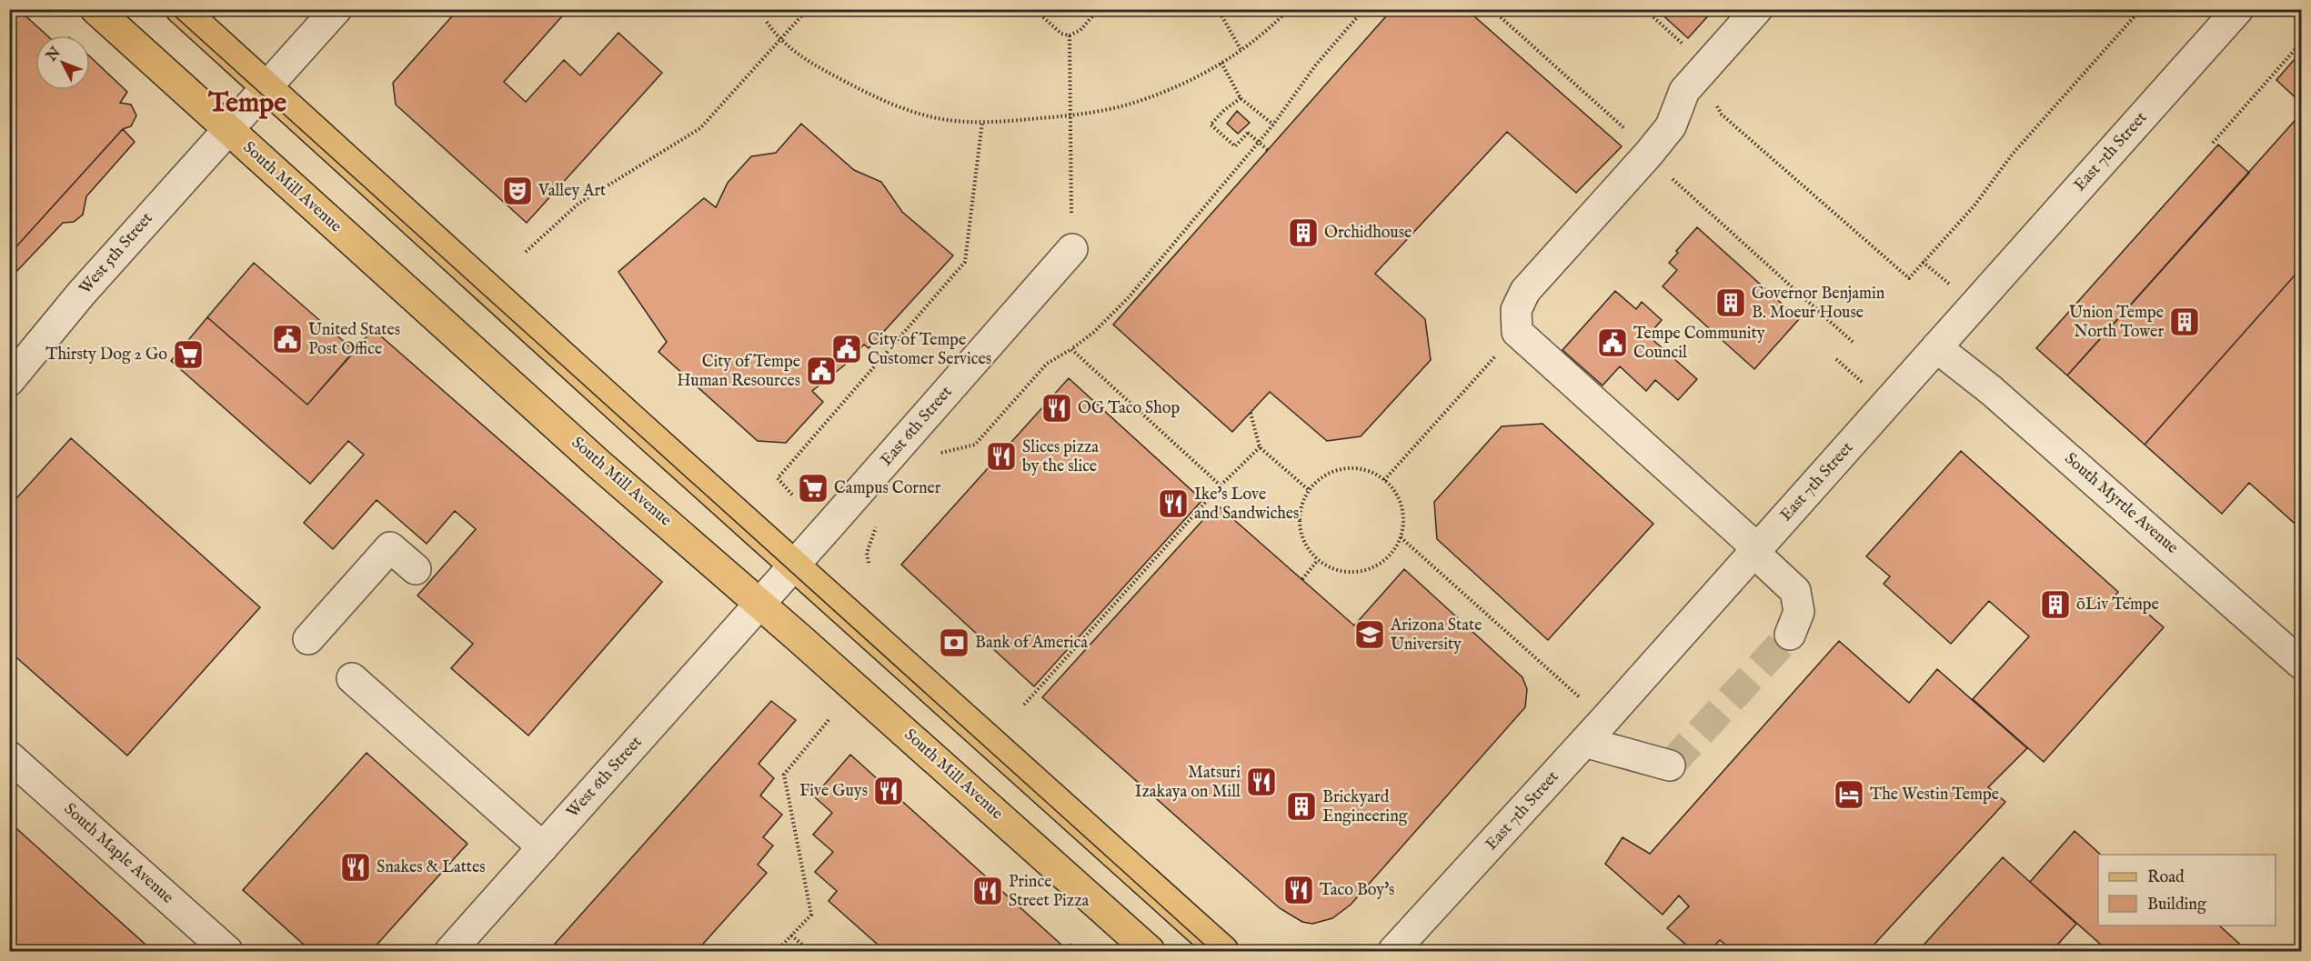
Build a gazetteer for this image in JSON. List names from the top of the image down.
{
  "streets": {
    "main road": ["South Mill Avenue"],
    "street": [
      "East 7th Street",
      "West 5th Street",
      "East 6th Street",
      "South Myrtle Avenue",
      "West 6th Street",
      "South Maple Avenue"
    ]
  },
  "crossings": [
    ["East 7th Street", "South Myrtle Avenue"],
    ["South Mill Avenue", "West 5th Street"],
    ["South Mill Avenue", "East 6th Street"],
    ["South Mill Avenue", "West 6th Street"],
    ["East 6th Street", "West 6th Street"]
  ],
  "districts": ["Tempe"],
  "places": {
    "theatre": ["Valley Art"],
    "building": [
      "Orchidhouse",
      "Governor Benjamin B. Moeur House",
      "Union Tempe North Tower",
      "ōLiv Tempe",
      "Brickyard Engineering"
    ],
    "public building": [
      "United States Post Office",
      "Tempe Community Council",
      "City of Tempe Customer Services",
      "City of Tempe Human Resources"
    ],
    "supermarket": ["Thirsty Dog 2 Go", "Campus Corner"],
    "restaurant": [
      "OG Taco Shop",
      "Slices pizza by the slice",
      "Ike's Love and Sandwiches",
      "Matsuri Izakaya on Mill",
      "Five Guys",
      "Snakes & Lattes",
      "Taco Boy's",
      "Prince Street Pizza"
    ],
    "school or university": ["Arizona State University"],
    "bank": ["Bank of America"],
    "hotel": ["The Westin Tempe"]
  },
  "legend": ["Road", "Building"],
  "north": "top left"
}
